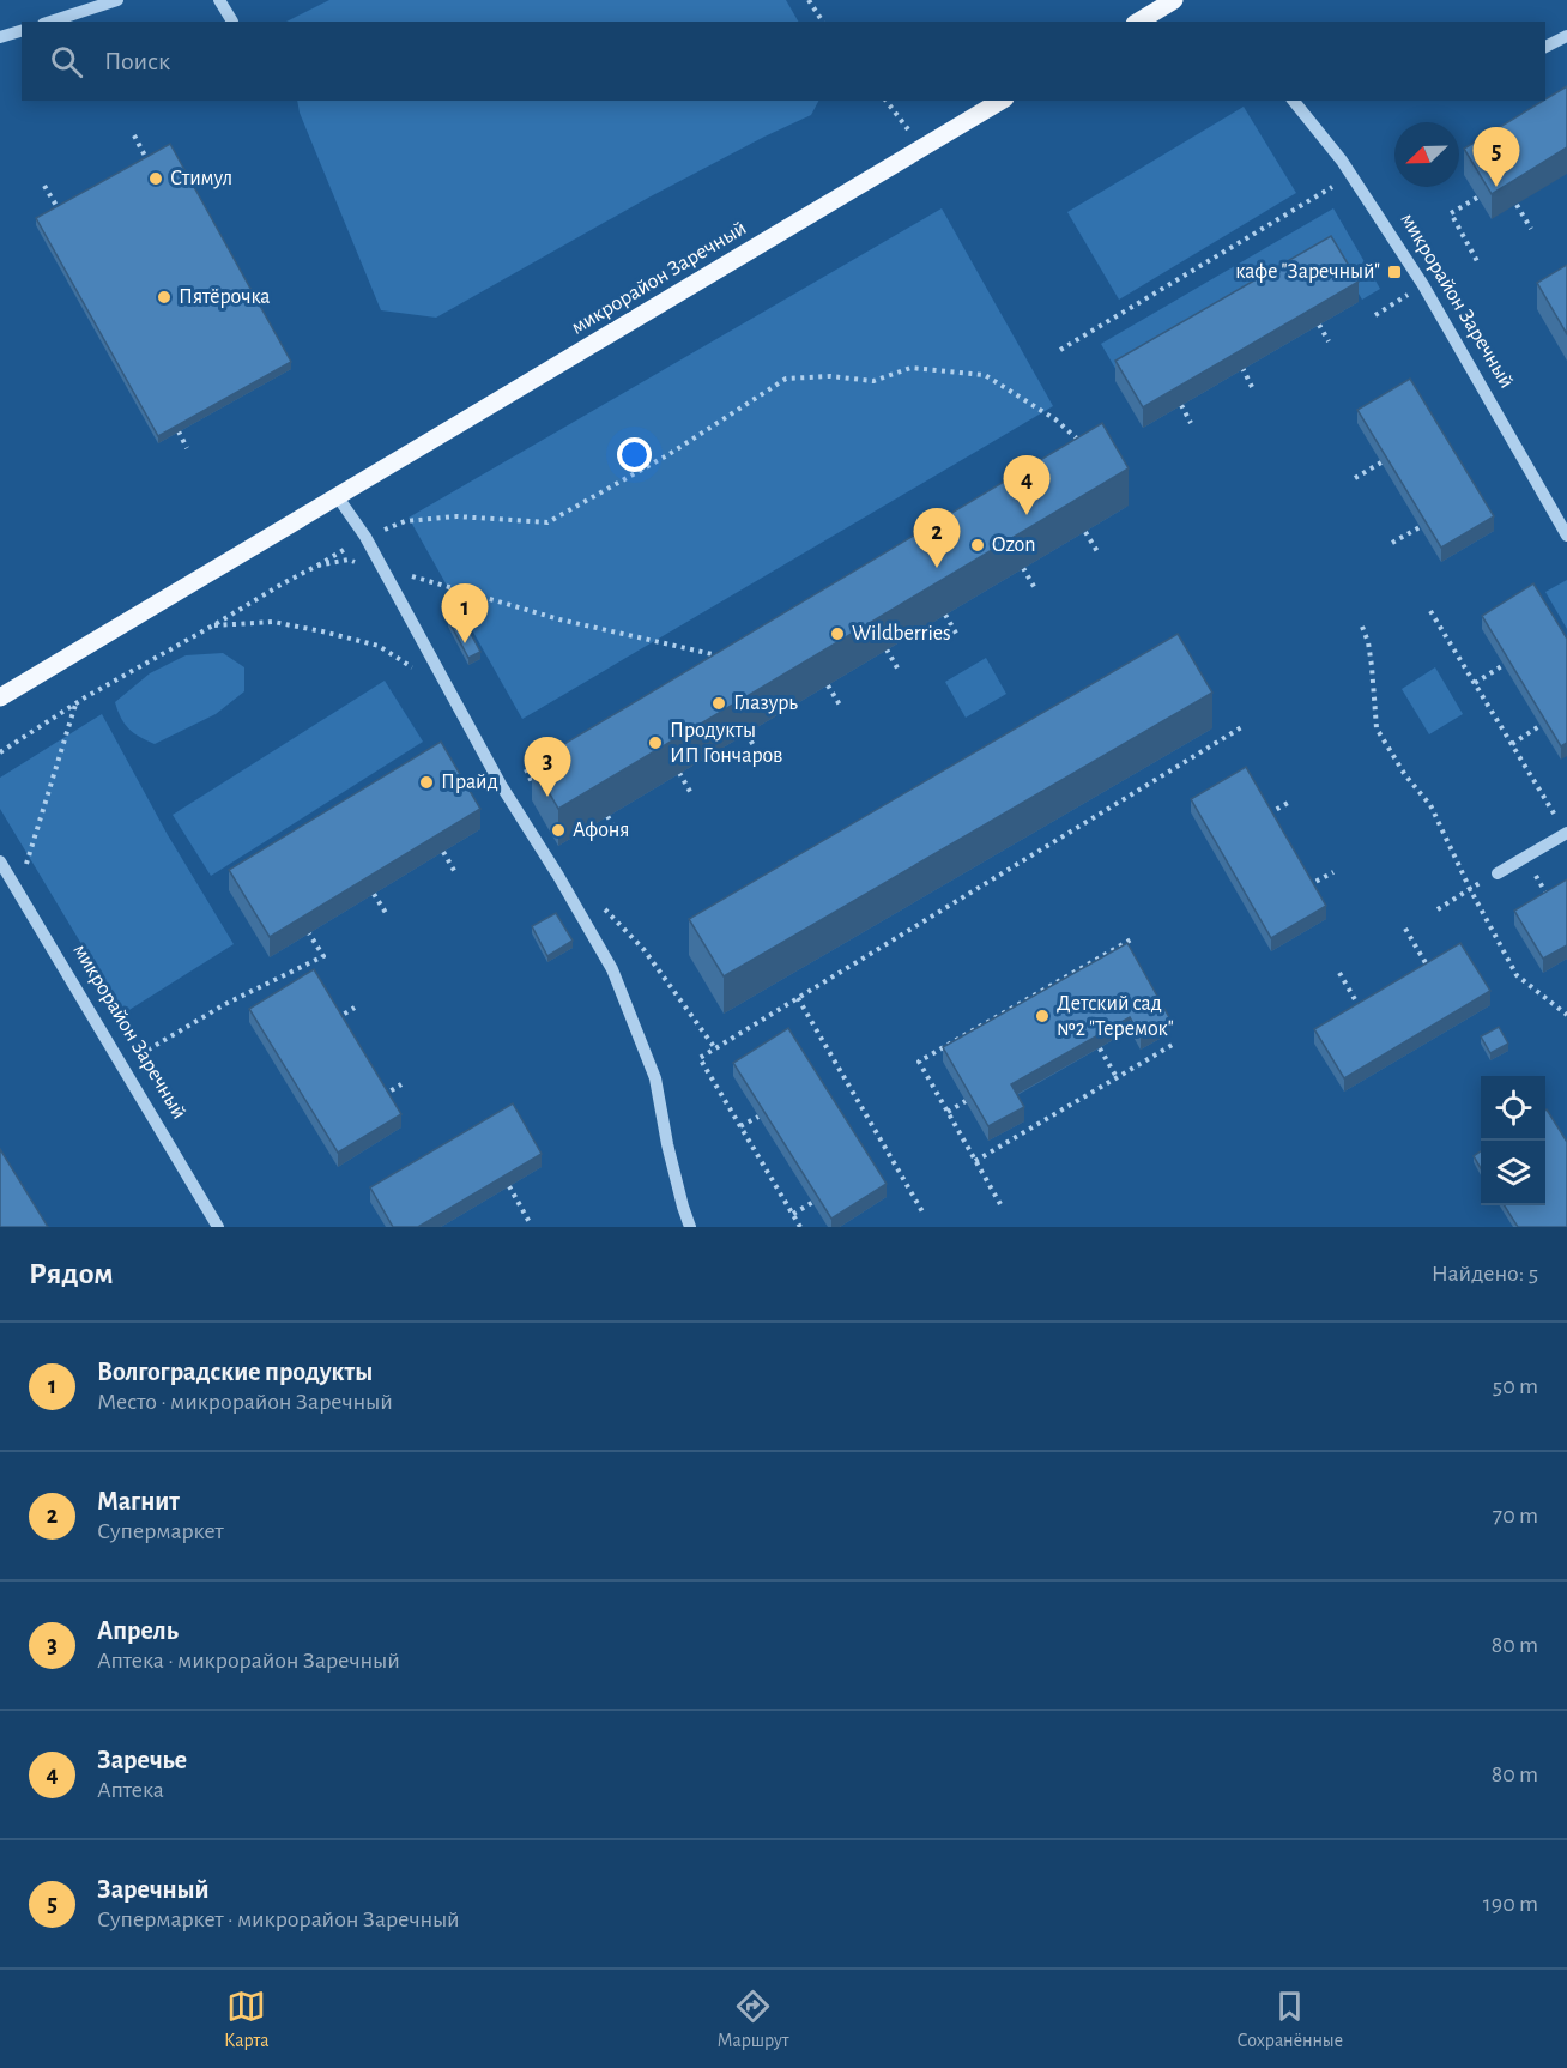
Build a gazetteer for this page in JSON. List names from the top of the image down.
{
  "streets": {
    "main road": ["микрорайон Заречный"]
  },
  "places": {
    "other": [
      "Стимул",
      "Пятёрочка",
      "Ozon",
      "Wildberries",
      "Глазурь",
      "Продукты ИП Гончаров",
      "Прайд",
      "Афоня",
      "Детский сад №2 \"Теремок\""
    ],
    "transit": ["кафе \"Заречный\""]
  },
  "north": "bottom left",
  "page": {
    "search": "Поиск",
    "pins": [
      "5",
      "4",
      "2",
      "1",
      "3"
    ],
    "heading": ["Рядом", "Найдено: 5"],
    "list": [
      {
        "mark": "1",
        "name": "Волгоградские продукты",
        "note": "Место · микрорайон Заречный",
        "value": "50 m"
      },
      {
        "mark": "2",
        "name": "Магнит",
        "note": "Супермаркет",
        "value": "70 m"
      },
      {
        "mark": "3",
        "name": "Апрель",
        "note": "Аптека · микрорайон Заречный",
        "value": "80 m"
      },
      {
        "mark": "4",
        "name": "Заречье",
        "note": "Аптека",
        "value": "80 m"
      },
      {
        "mark": "5",
        "name": "Заречный",
        "note": "Супермаркет · микрорайон Заречный",
        "value": "190 m"
      }
    ],
    "nav": ["Карта", "Маршрут", "Сохранённые"]
  }
}
